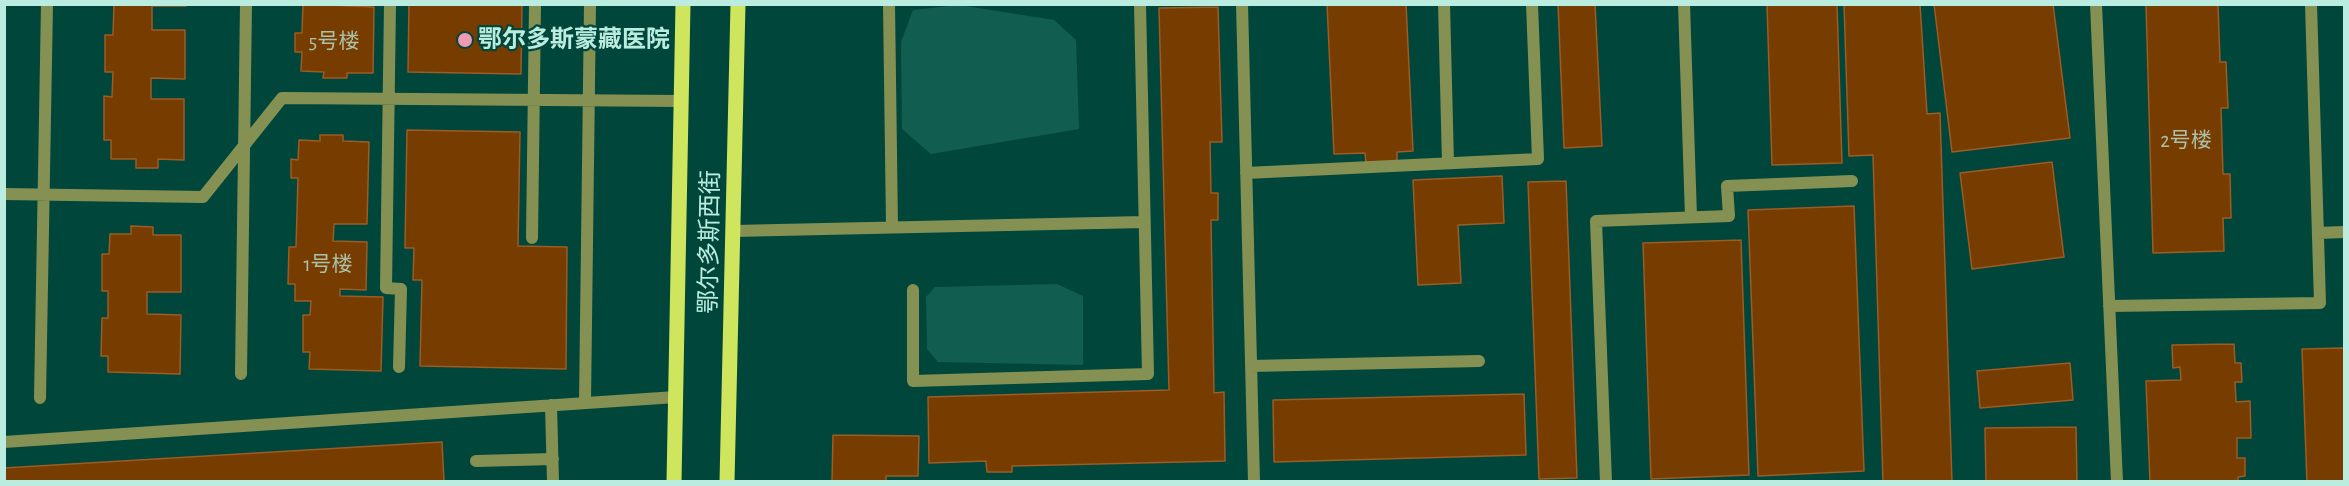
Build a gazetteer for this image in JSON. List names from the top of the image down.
{
  "streets": {
    "main road": ["鄂尔多斯西街"]
  },
  "places": ["鄂尔多斯蒙藏医院"],
  "house_numbers": ["5号楼", "2号楼", "1号楼"]
}
